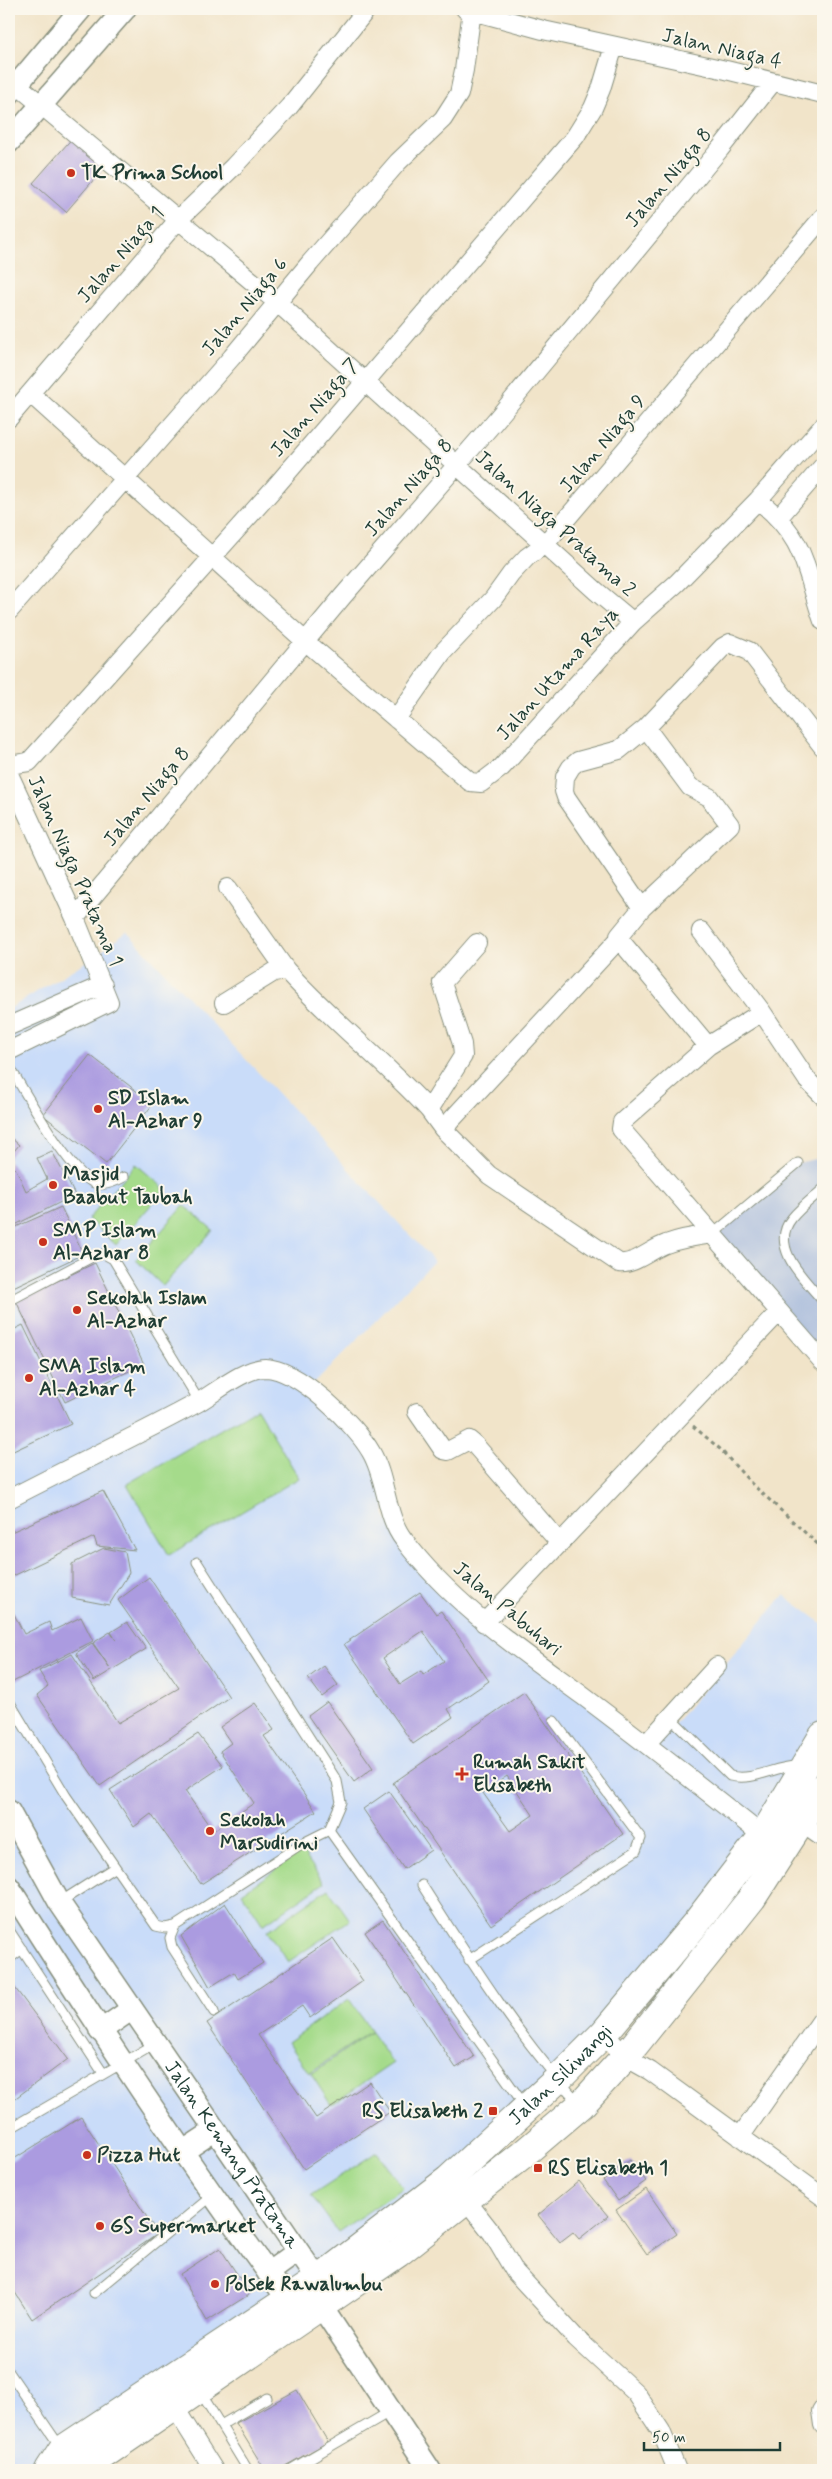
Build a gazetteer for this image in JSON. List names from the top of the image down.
{
  "streets": {
    "main road": ["Jalan Siliwangi"],
    "street": [
      "Jalan Niaga 4",
      "Jalan Niaga 8",
      "Jalan Niaga 1",
      "Jalan Niaga 6",
      "Jalan Niaga 7",
      "Jalan Niaga 9",
      "Jalan Niaga Pratama 2",
      "Jalan Utama Raya",
      "Jalan Niaga Pratama 1",
      "Jalan Pabuhari",
      "Jalan Kemang Pratama"
    ]
  },
  "crossings": [
    ["Jalan Niaga 4", "Jalan Niaga 8"],
    ["Jalan Niaga 4", "Jalan Niaga 6"],
    ["Jalan Niaga 4", "Jalan Niaga 7"],
    ["Jalan Niaga 8", "Jalan Niaga Pratama 2"],
    ["Jalan Niaga 8", "Jalan Niaga Pratama 1"],
    ["Jalan Niaga 1", "Jalan Niaga Pratama 2"],
    ["Jalan Niaga 6", "Jalan Niaga Pratama 2"],
    ["Jalan Niaga 7", "Jalan Niaga Pratama 2"],
    ["Jalan Niaga 9", "Jalan Niaga Pratama 2"],
    ["Jalan Niaga 9", "Jalan Utama Raya"],
    ["Jalan Niaga Pratama 2", "Jalan Utama Raya"],
    ["Jalan Pabuhari", "Jalan Siliwangi"],
    ["Jalan Siliwangi", "Jalan Kemang Pratama"]
  ],
  "places": {
    "other": [
      "TK Prima School",
      "SD Islam Al-Azhar 9",
      "Masjid Baabut Taubah",
      "SMP Islam Al-Azhar 8",
      "Sekolah Islam Al-Azhar",
      "SMA Islam Al-Azhar 4",
      "Sekolah Marsudirini",
      "Pizza Hut",
      "GS Supermarket",
      "Polsek Rawalumbu"
    ],
    "health": ["Rumah Sakit Elisabeth"],
    "transit": ["RS Elisabeth 2", "RS Elisabeth 1"]
  },
  "scale_bar": "50 m"
}
